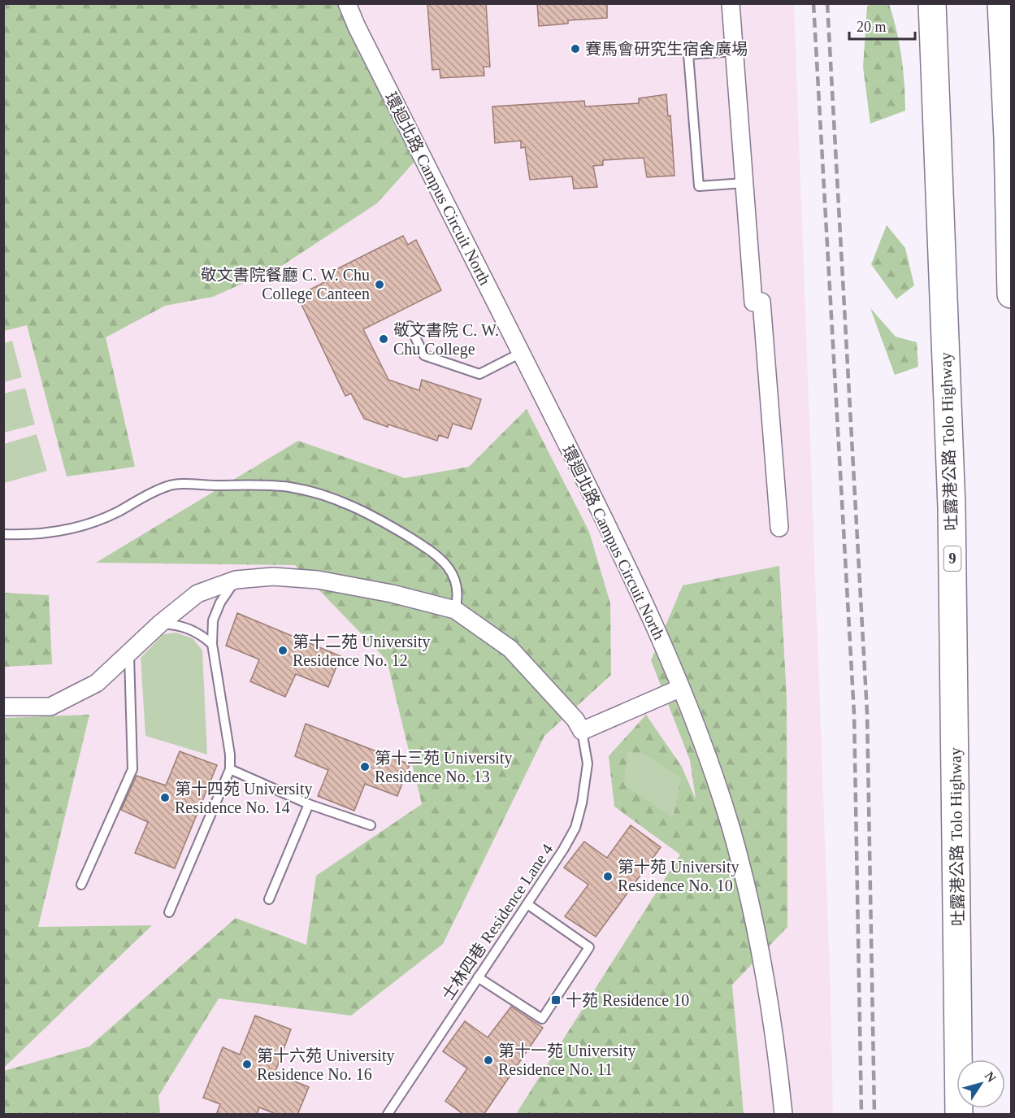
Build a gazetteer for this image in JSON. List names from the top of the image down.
{
  "streets": {
    "highway": ["吐露港公路 Tolo Highway", "9"],
    "street": ["環迴北路 Campus Circuit North"],
    "lane": ["士林四巷 Residence Lane 4"]
  },
  "places": {
    "other": [
      "賽馬會研究生宿舍廣埸",
      "敬文書院餐廳 C. W. Chu College Canteen",
      "敬文書院 C. W. Chu College",
      "第十二苑 University Residence No. 12",
      "第十三苑 University Residence No. 13",
      "第十四苑 University Residence No. 14",
      "第十苑 University Residence No. 10",
      "第十一苑 University Residence No. 11",
      "第十六苑 University Residence No. 16"
    ],
    "transit": ["十苑 Residence 10"]
  },
  "scale_bar": "20 m",
  "north": "top right"
}
